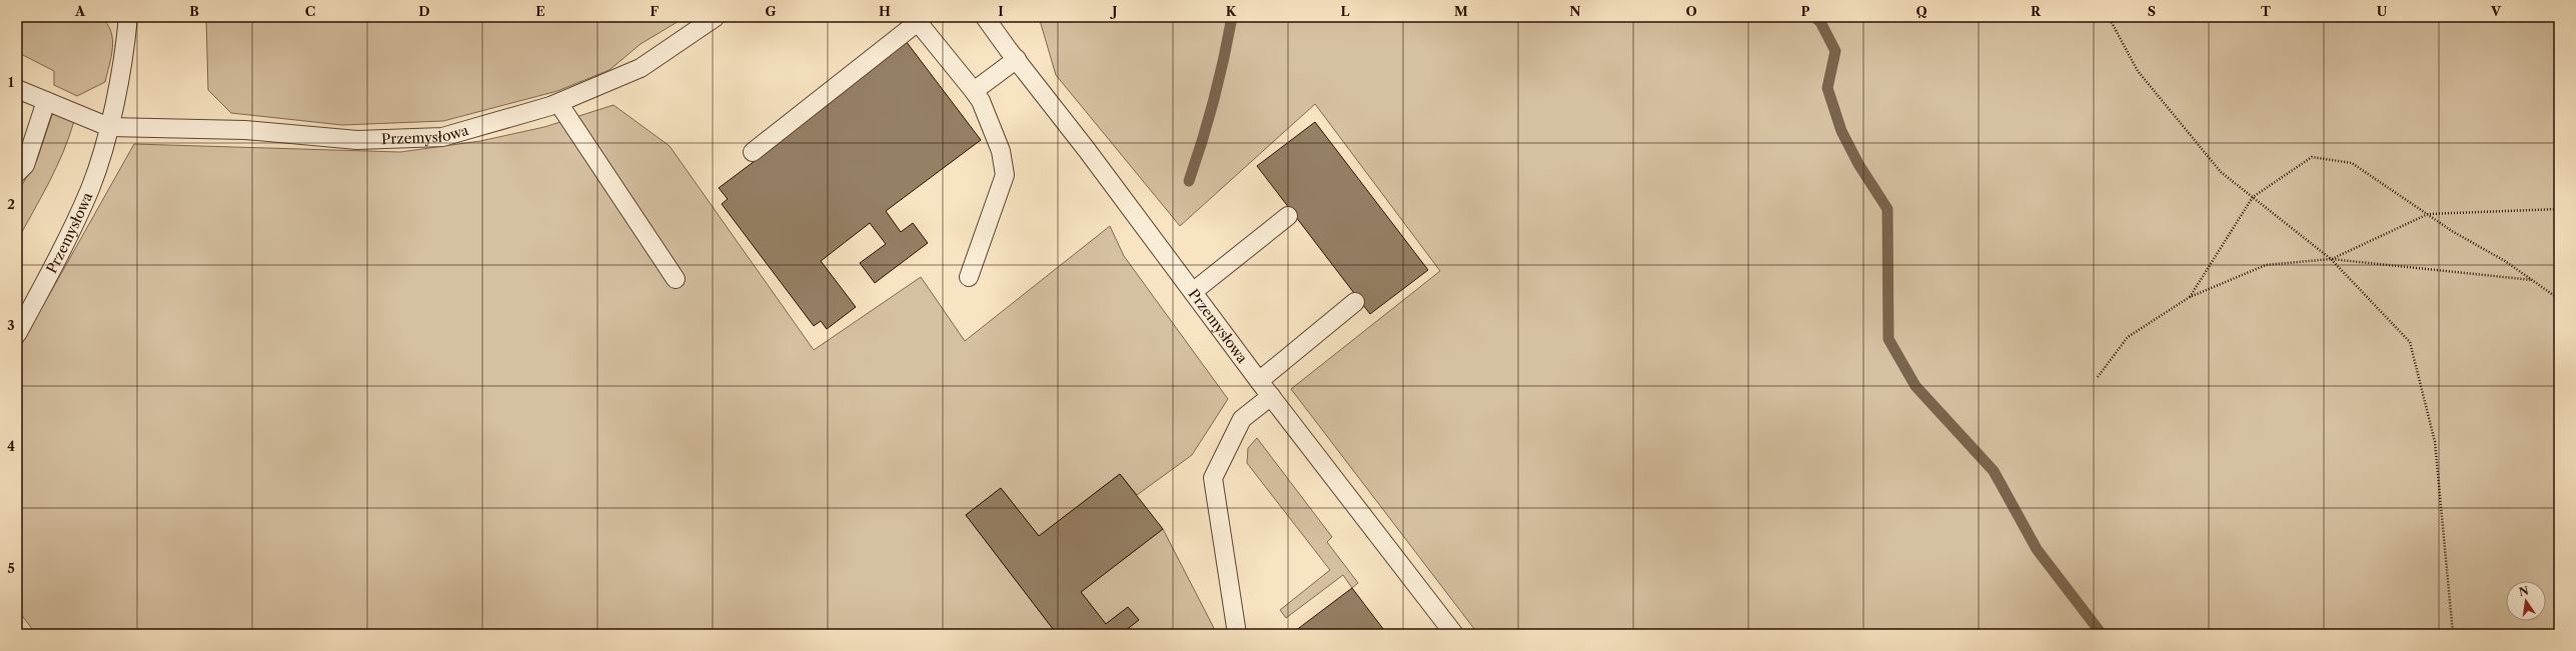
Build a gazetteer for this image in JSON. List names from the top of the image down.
{
  "streets": {
    "lane": ["Przemysłowa"]
  },
  "north": "top",
  "grid": {
    "columns": [
      "A",
      "B",
      "C",
      "D",
      "E",
      "F",
      "G",
      "H",
      "I",
      "J",
      "K",
      "L",
      "M",
      "N",
      "O",
      "P",
      "Q",
      "R",
      "S",
      "T",
      "U",
      "V"
    ],
    "rows": [
      "1",
      "2",
      "3",
      "4",
      "5"
    ]
  }
}
